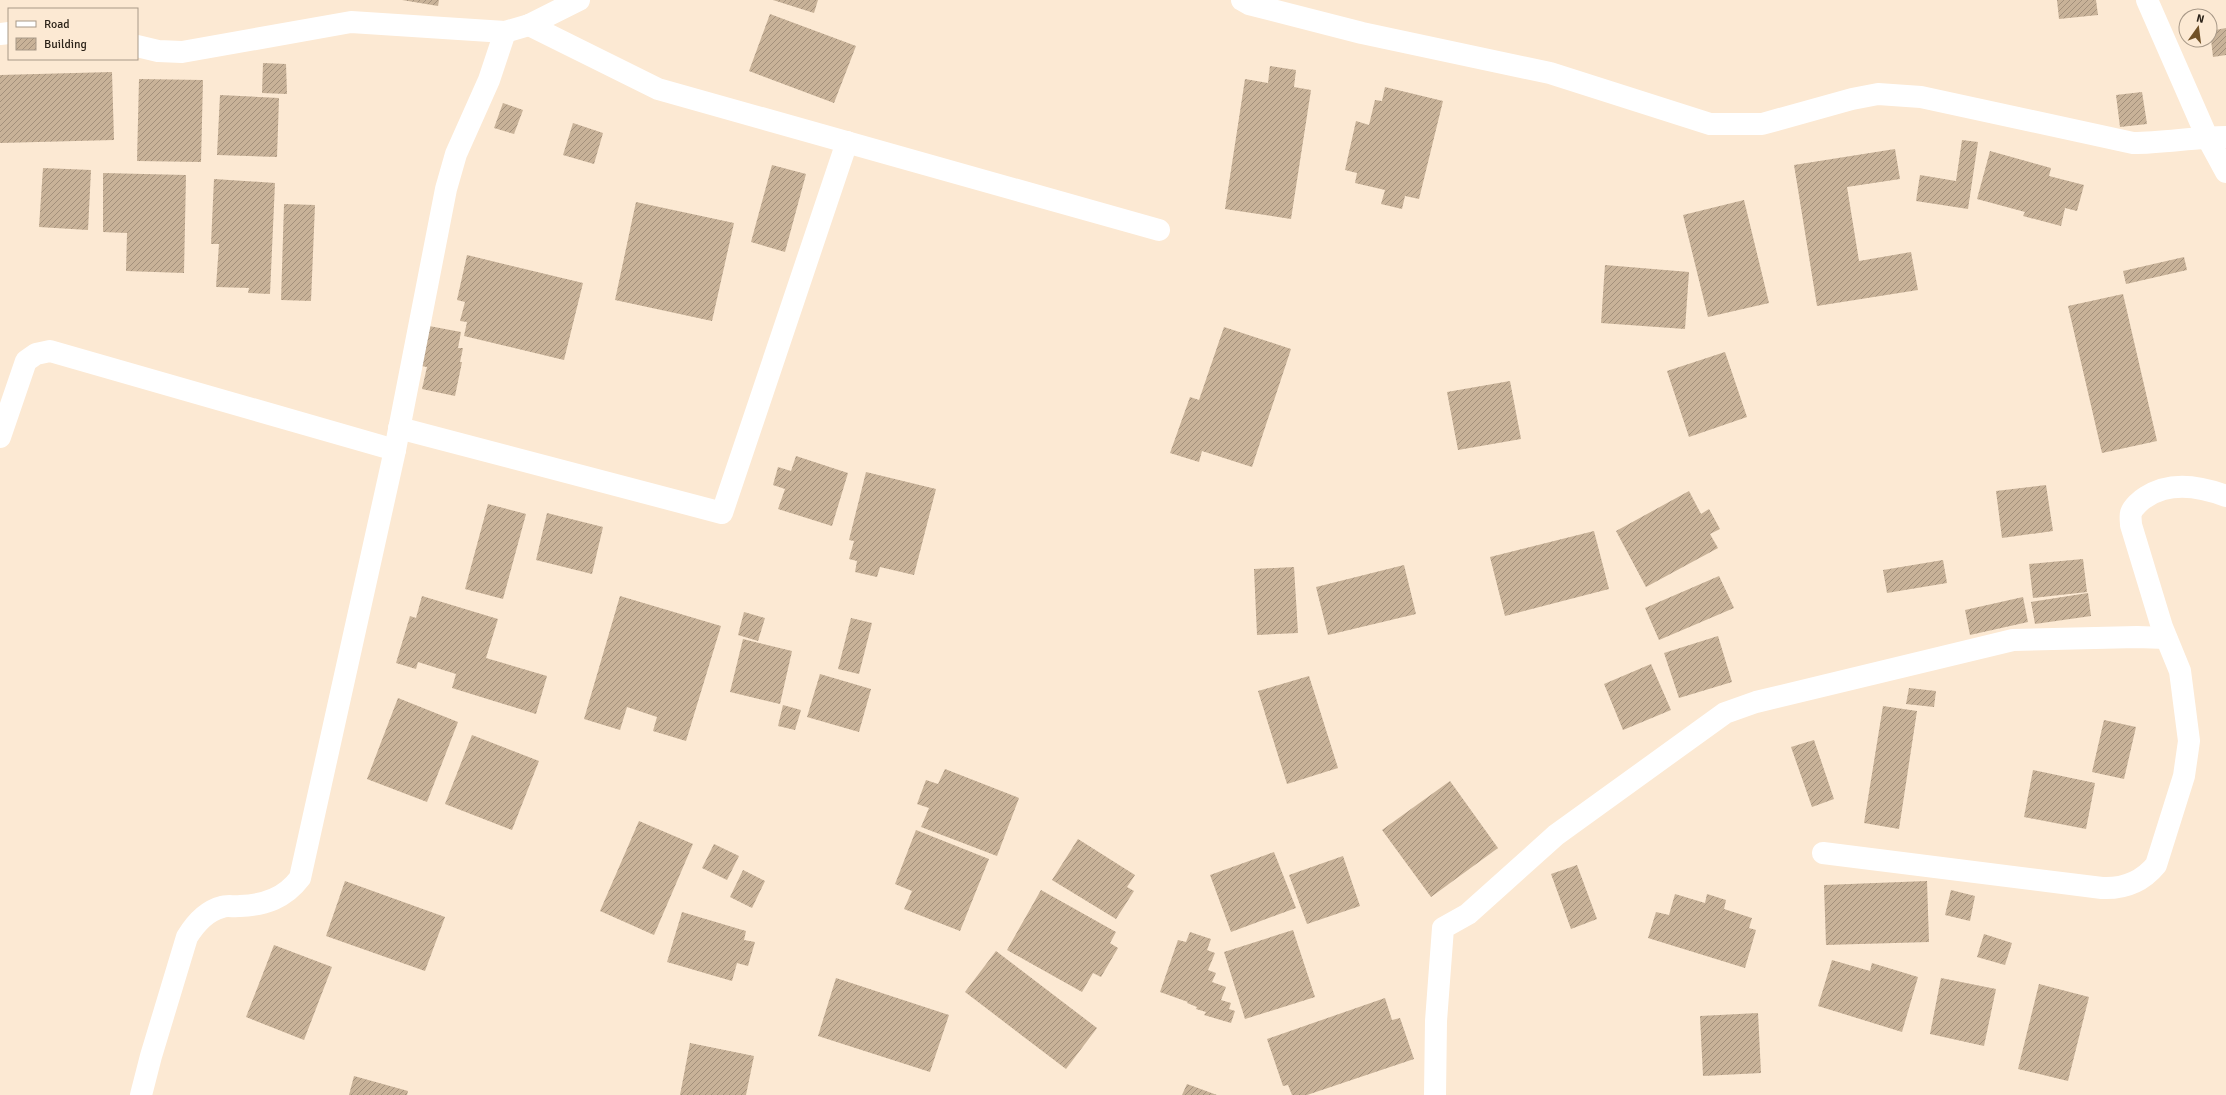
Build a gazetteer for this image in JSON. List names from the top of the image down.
{
  "legend": ["Road", "Building"],
  "north": "top"
}
